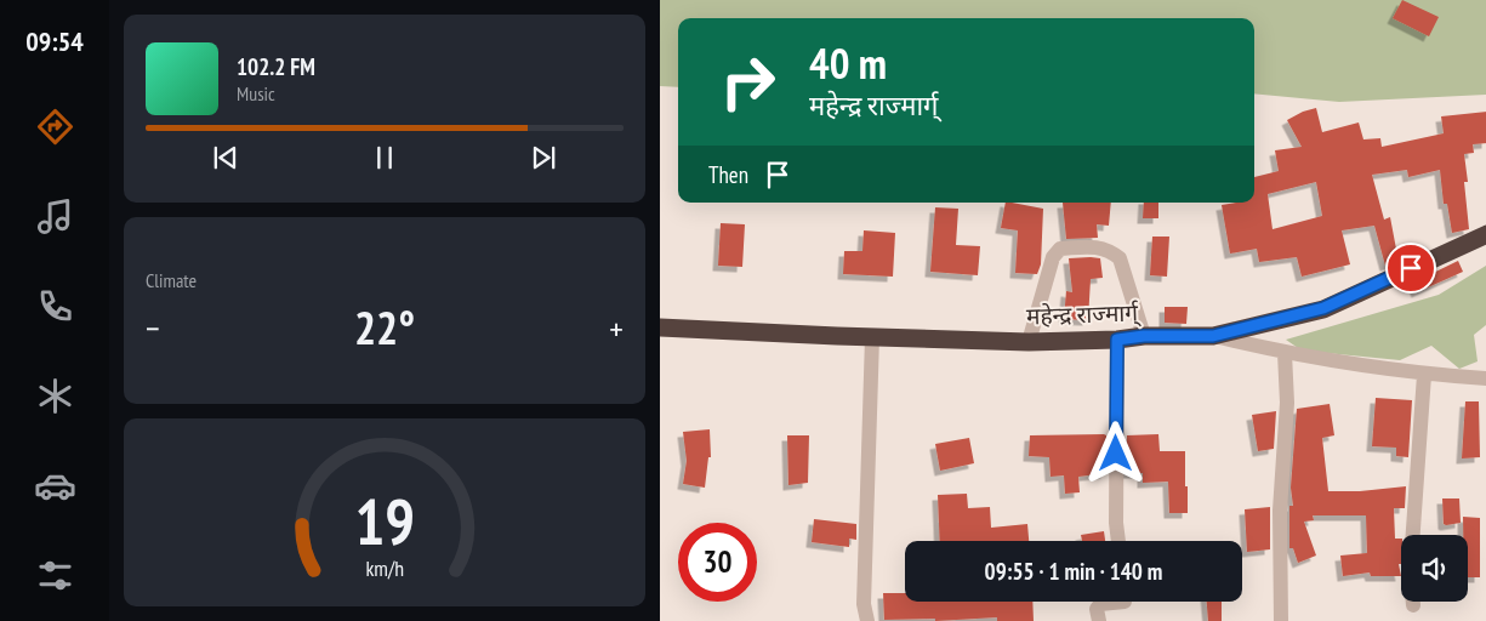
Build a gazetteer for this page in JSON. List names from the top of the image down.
{
  "streets": {
    "highway": ["महेन्द्र राज्मार्ग्"]
  },
  "page": {
    "tabs": "09:54",
    "turn": ["40 m", "महेन्द्र राज्मार्ग्"],
    "song": ["102.2 FM", "Music"],
    "then": "Then",
    "tile": "Climate",
    "heat": ["−", "22°", "+"],
    "limit": "30",
    "trip": "09:55 · 1 min · 140 m",
    "gauge": ["19", "km/h"]
  }
}
